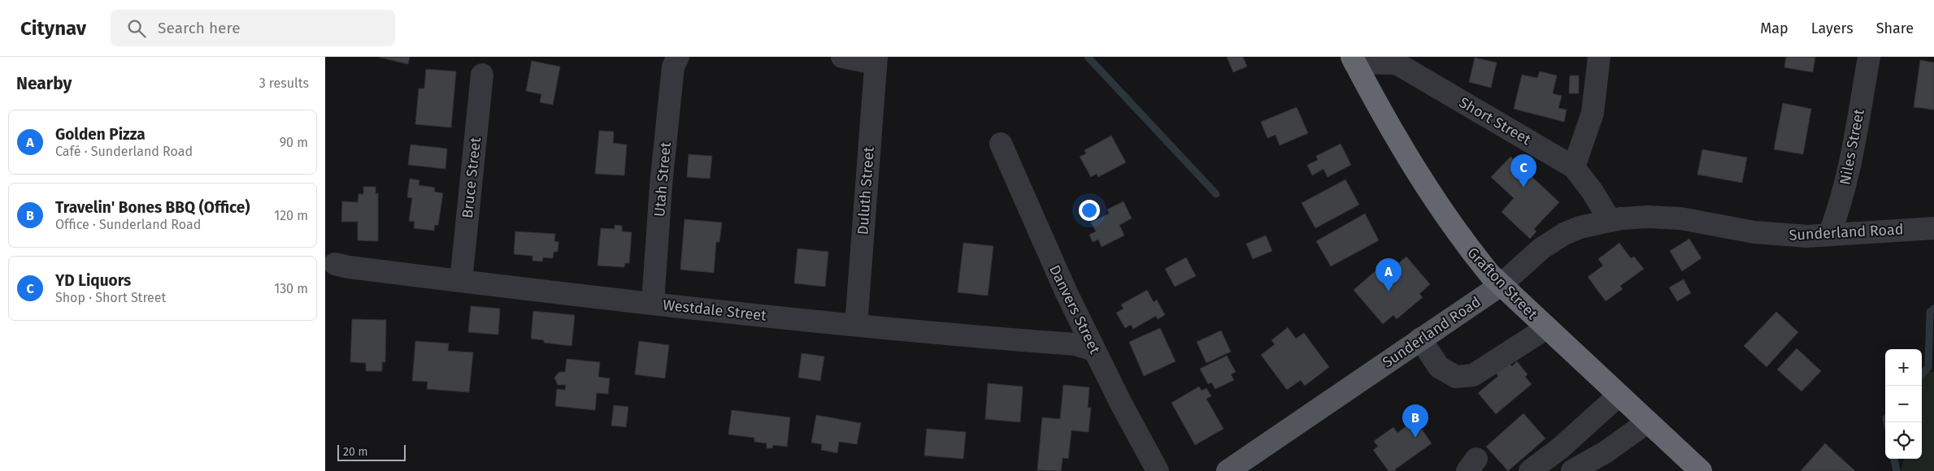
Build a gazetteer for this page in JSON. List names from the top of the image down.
{
  "streets": {
    "highway": ["Grafton Street"],
    "main road": ["Sunderland Road"],
    "street": [
      "Short Street",
      "Niles Street",
      "Bruce Street",
      "Utah Street",
      "Duluth Street",
      "Danvers Street",
      "Westdale Street"
    ]
  },
  "crossings": [
    ["Short Street", "Sunderland Road"],
    ["Short Street", "Grafton Street"],
    ["Niles Street", "Sunderland Road"],
    ["Bruce Street", "Westdale Street"],
    ["Utah Street", "Westdale Street"],
    ["Duluth Street", "Westdale Street"],
    ["Sunderland Road", "Grafton Street"],
    ["Danvers Street", "Westdale Street"]
  ],
  "scale_bar": "20 m",
  "page": {
    "header": "Citynav",
    "search": "Search here",
    "nav": ["Map", "Layers", "Share"],
    "heading": ["Nearby", "3 results"],
    "list": [
      {
        "mark": "A",
        "name": "Golden Pizza",
        "note": "Café · Sunderland Road",
        "value": "90 m"
      },
      {
        "mark": "B",
        "name": "Travelin' Bones BBQ (Office)",
        "note": "Office · Sunderland Road",
        "value": "120 m"
      },
      {
        "mark": "C",
        "name": "YD Liquors",
        "note": "Shop · Short Street",
        "value": "130 m"
      }
    ],
    "pins": ["C", "A", "B"],
    "map_buttons": ["+", "−"],
    "scale": "20 m"
  }
}
